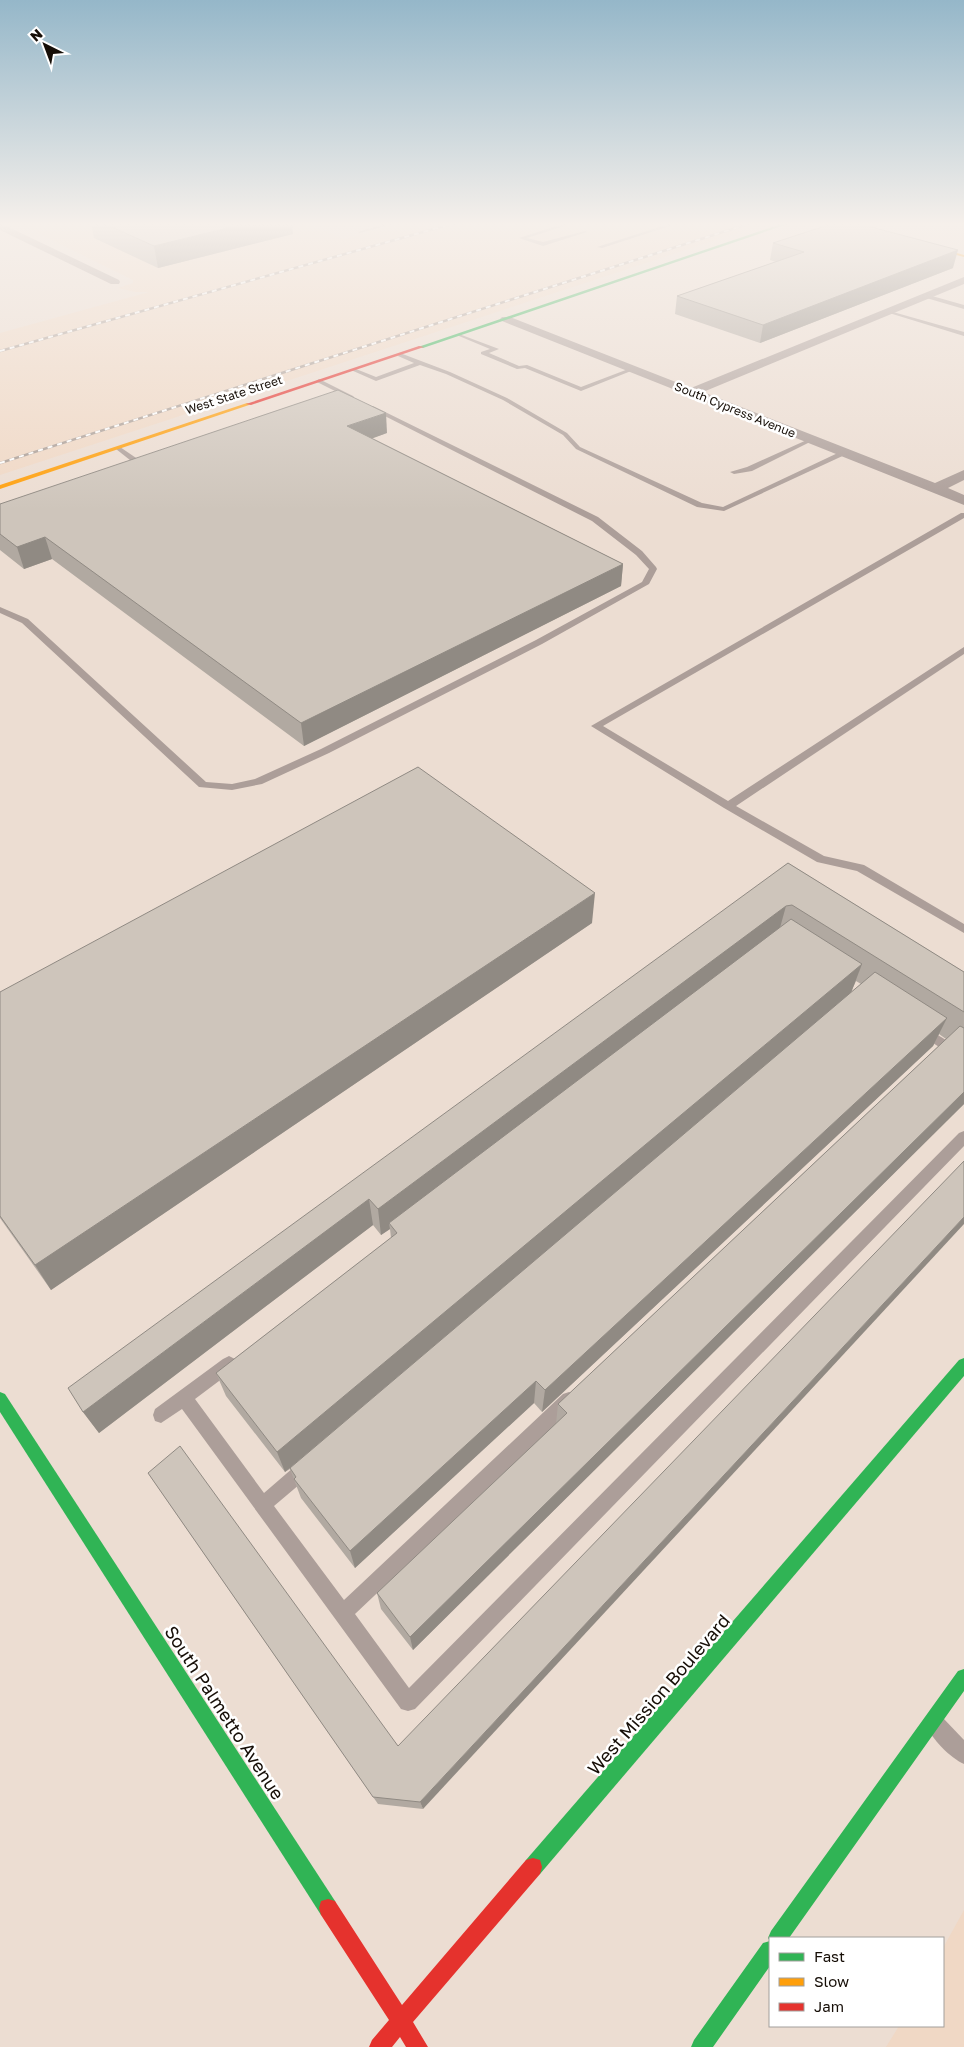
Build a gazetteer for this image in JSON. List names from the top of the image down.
{
  "streets": {
    "street": [
      "West State Street",
      "South Cypress Avenue",
      "West Mission Boulevard",
      "South Palmetto Avenue"
    ]
  },
  "crossings": [
    ["West State Street", "South Cypress Avenue"],
    ["West Mission Boulevard", "South Palmetto Avenue"]
  ],
  "legend": ["Fast", "Slow", "Jam"],
  "north": "top left"
}
